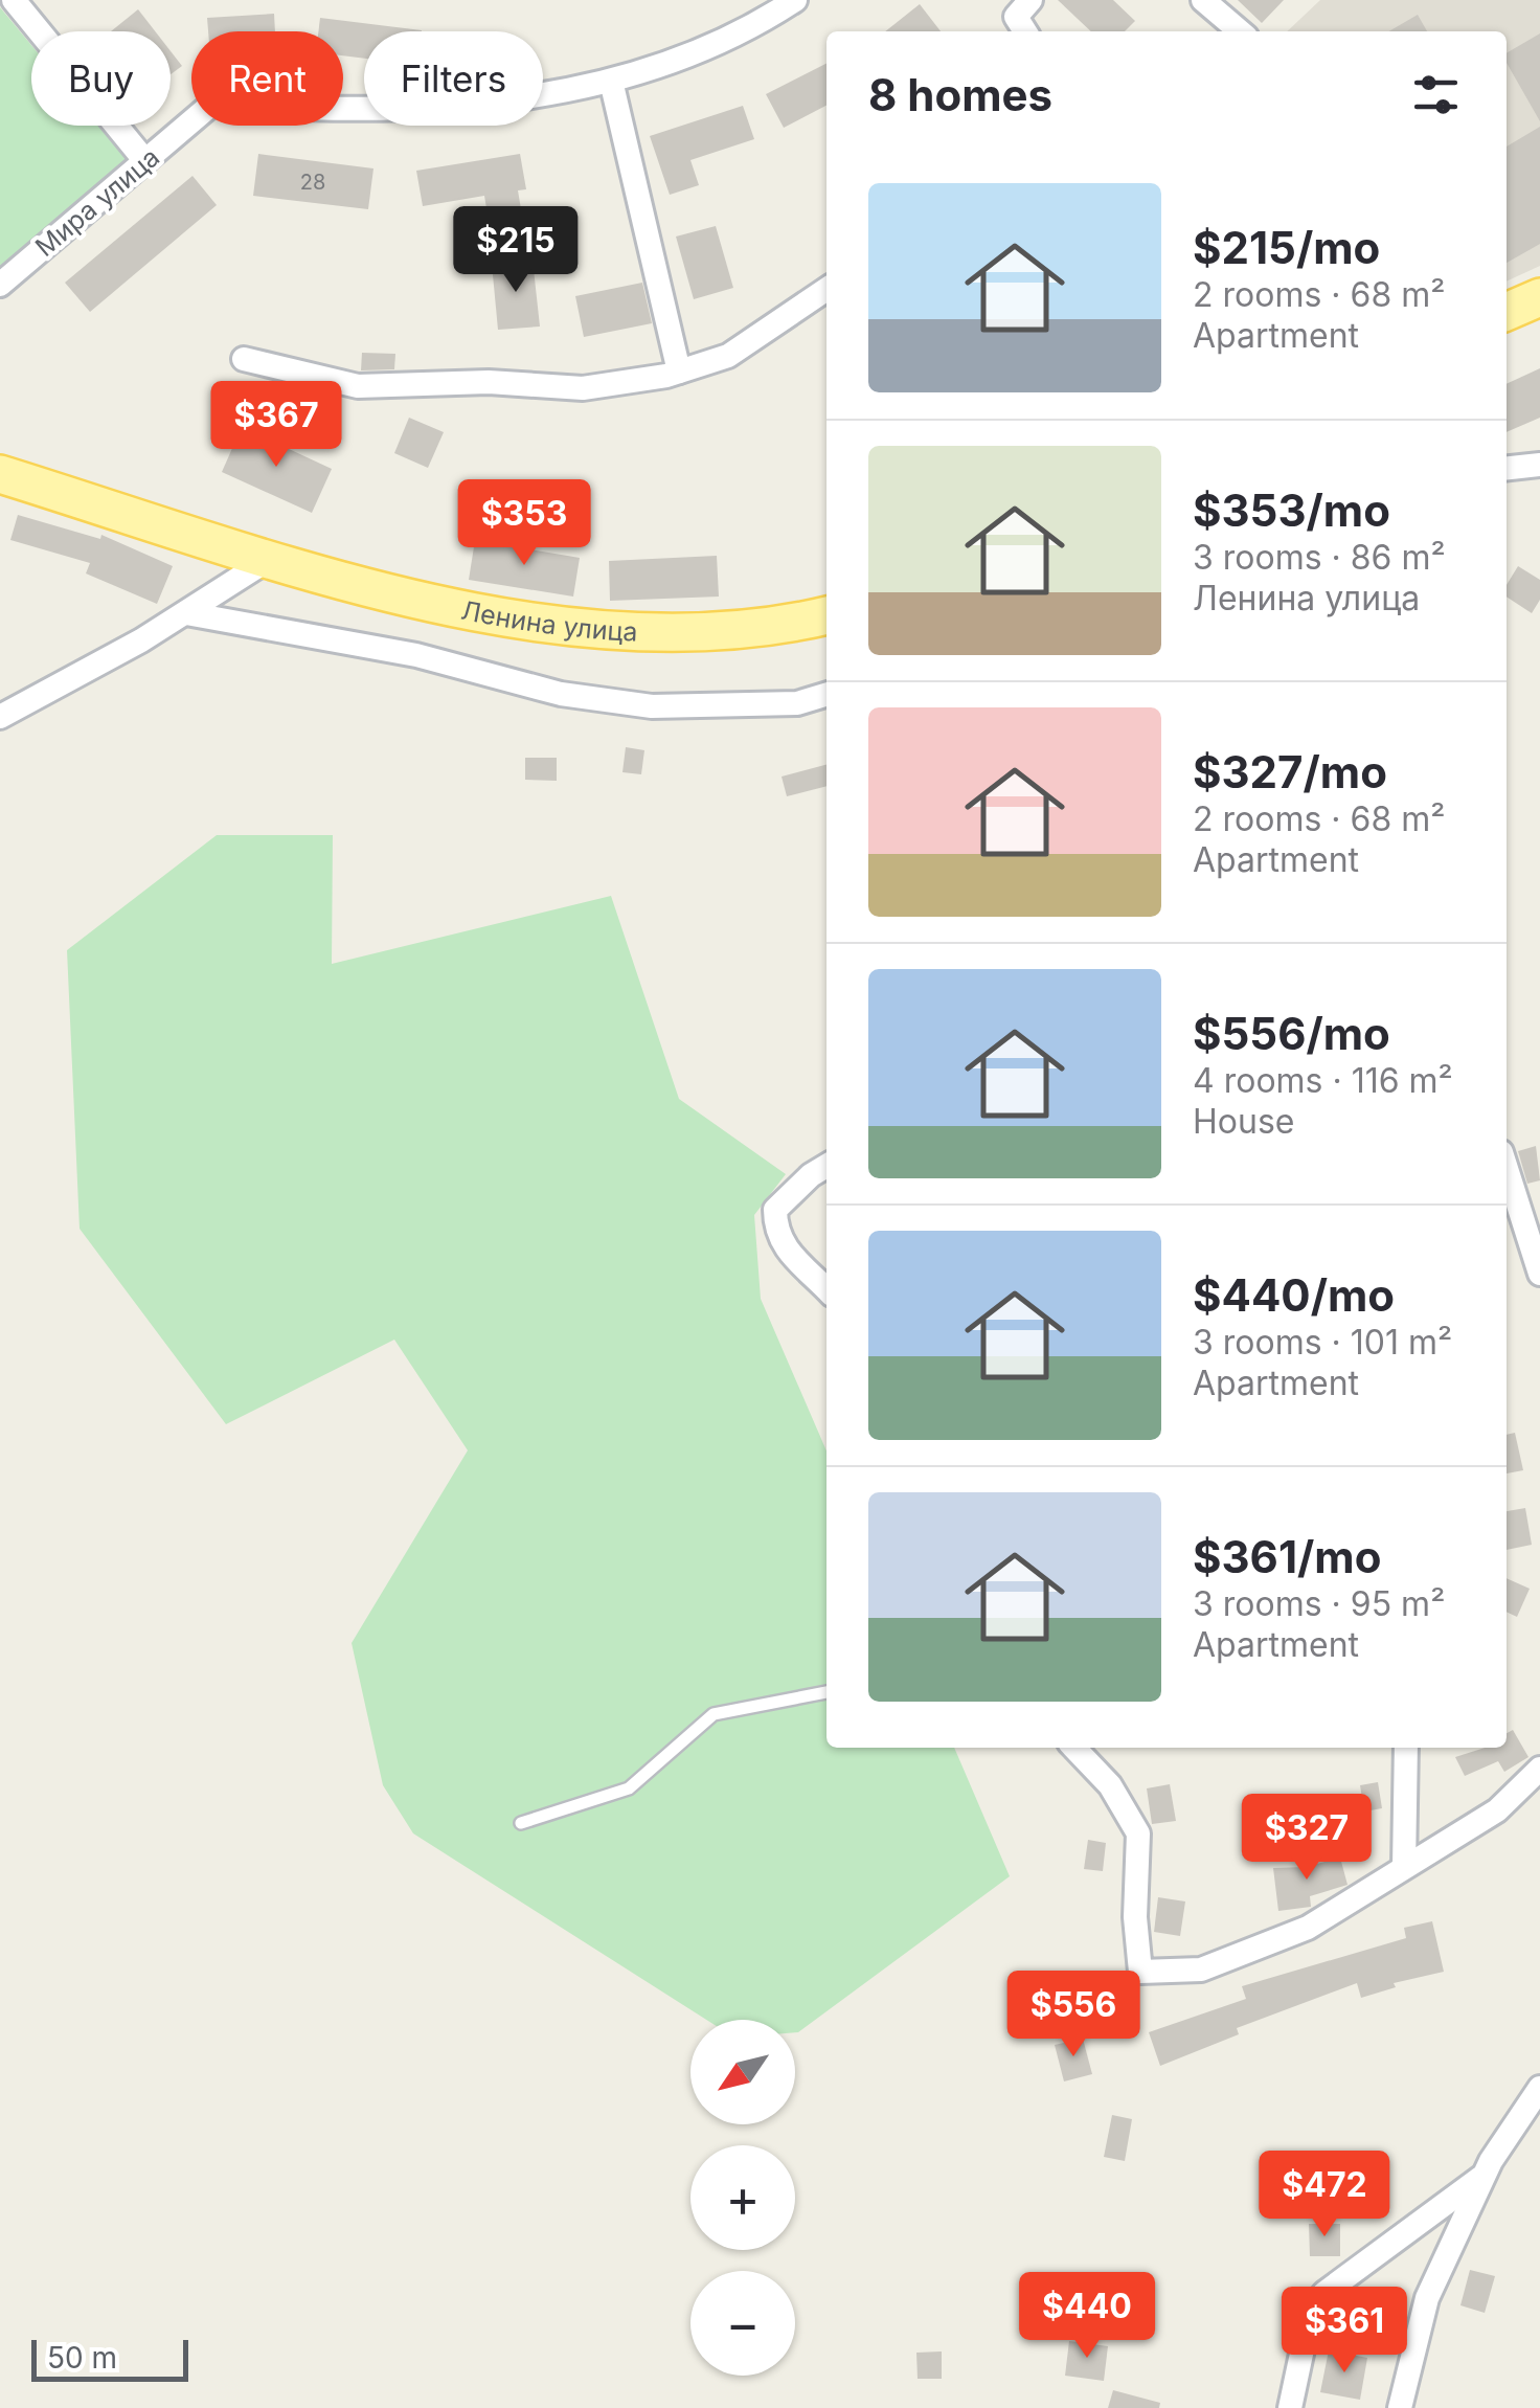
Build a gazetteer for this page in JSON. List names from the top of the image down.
{
  "streets": {
    "main road": ["Ленина улица"],
    "street": ["Мира улица"]
  },
  "house_numbers": ["28"],
  "scale_bar": "50 m",
  "north": "bottom left",
  "page": {
    "chip": ["Buy", "Rent", "Filters"],
    "heading": "8 homes",
    "list": [
      {
        "name": "$215/mo",
        "note": "2 rooms · 68 m² · Apartment"
      },
      {
        "name": "$353/mo",
        "note": "3 rooms · 86 m² · Ленина улица"
      },
      {
        "name": "$327/mo",
        "note": "2 rooms · 68 m² · Apartment"
      },
      {
        "name": "$556/mo",
        "note": "4 rooms · 116 m² · House"
      },
      {
        "name": "$440/mo",
        "note": "3 rooms · 101 m² · Apartment"
      },
      {
        "name": "$361/mo",
        "note": "3 rooms · 95 m² · Apartment"
      }
    ],
    "price": [
      "$215",
      "$367",
      "$353",
      "$327",
      "$556",
      "$472",
      "$440",
      "$361"
    ],
    "map_buttons": ["+", "−"],
    "scale": "50 m"
  }
}
